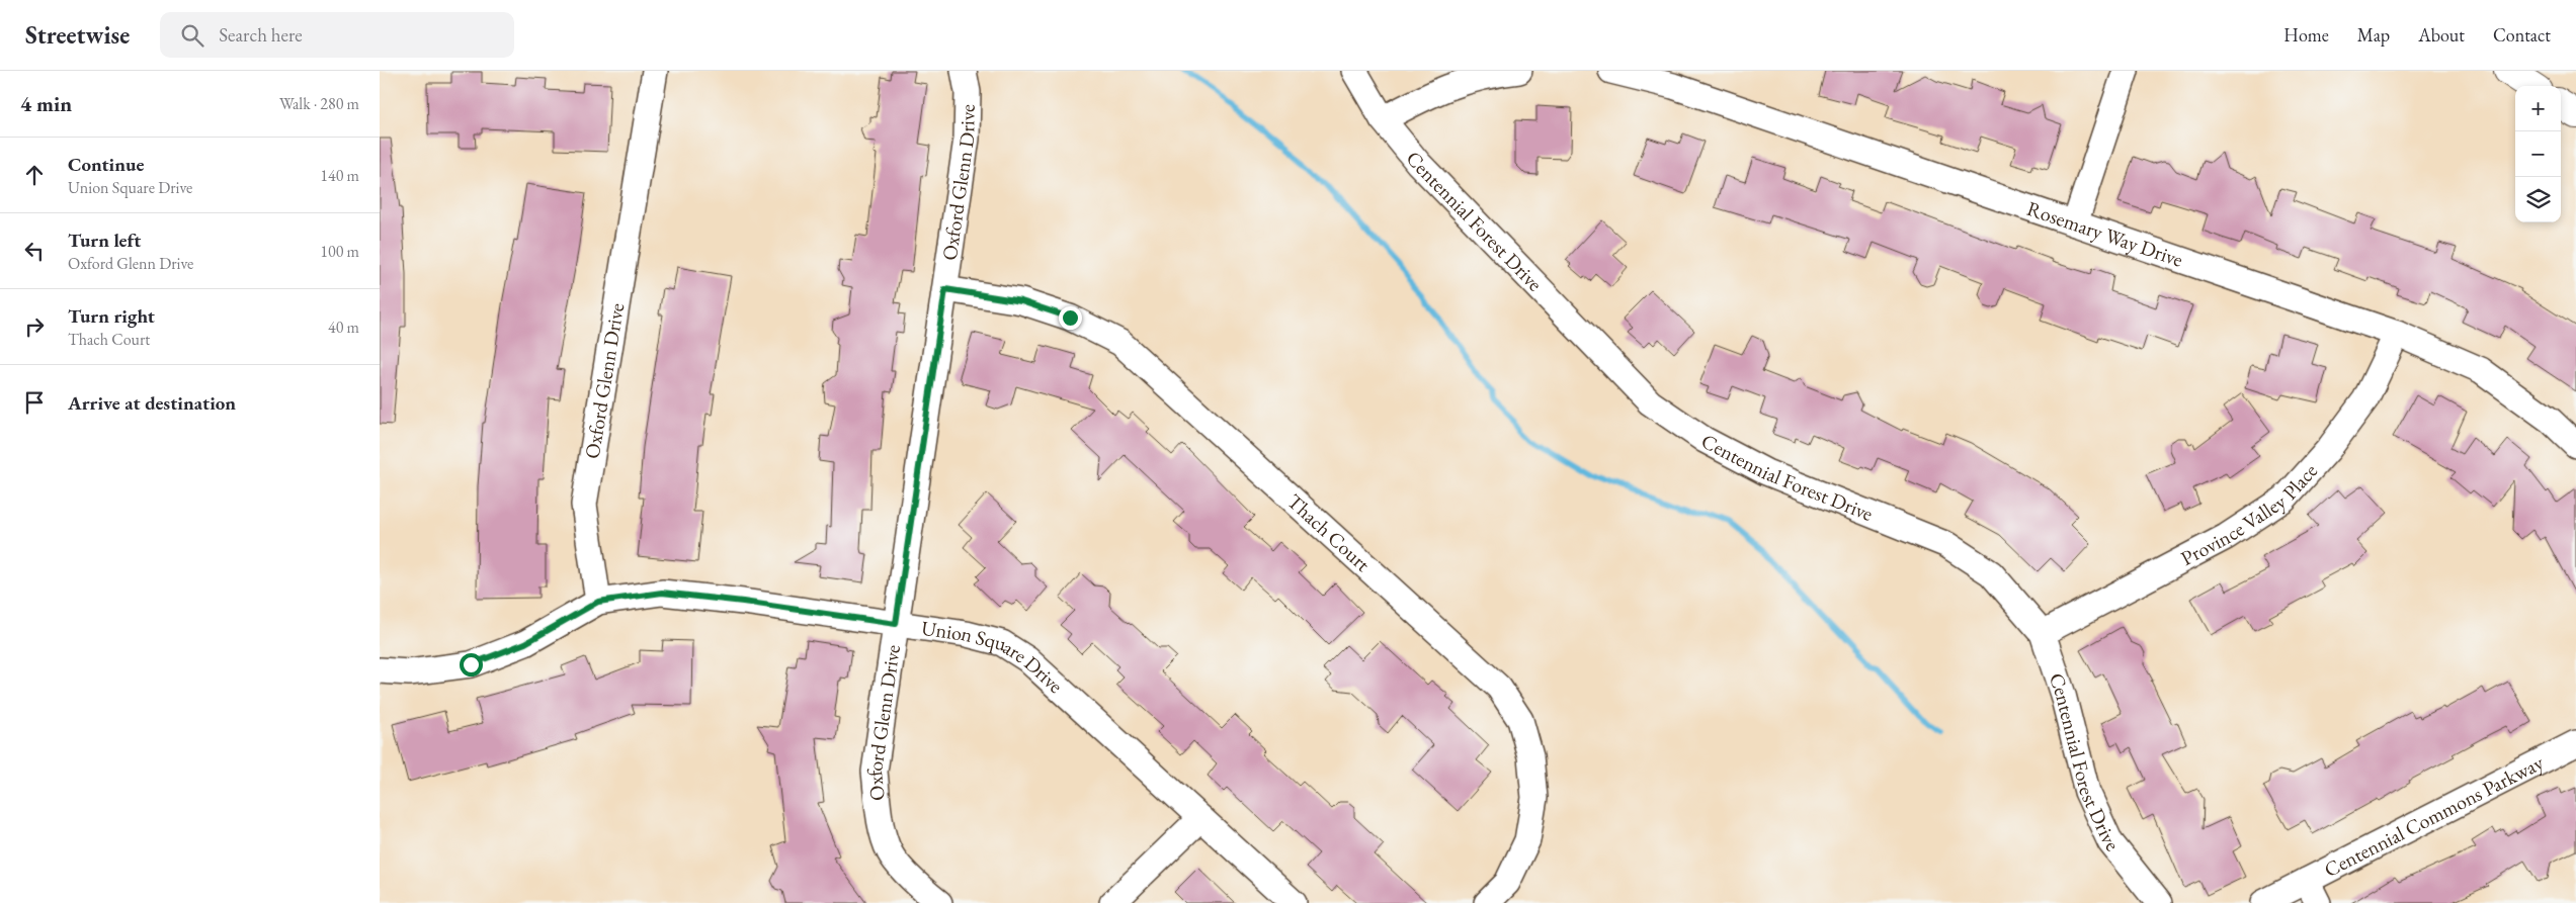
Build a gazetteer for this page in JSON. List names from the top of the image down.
{
  "streets": {
    "street": [
      "Oxford Glenn Drive",
      "Centennial Forest Drive",
      "Rosemary Way Drive",
      "Province Valley Place",
      "Thach Court",
      "Union Square Drive",
      "Centennial Commons Parkway"
    ]
  },
  "crossings": [
    ["Oxford Glenn Drive", "Thach Court"],
    ["Oxford Glenn Drive", "Union Square Drive"],
    ["Centennial Forest Drive", "Province Valley Place"],
    ["Rosemary Way Drive", "Province Valley Place"]
  ],
  "page": {
    "header": "Streetwise",
    "search": "Search here",
    "nav": [
      "Home",
      "Map",
      "About",
      "Contact"
    ],
    "heading": ["4 min", "Walk · 280 m"],
    "map_buttons": ["+", "−"],
    "list": [
      ["Continue", "Union Square Drive", "140 m"],
      ["Turn left", "Oxford Glenn Drive", "100 m"],
      ["Turn right", "Thach Court", "40 m"],
      "Arrive at destination"
    ]
  }
}
